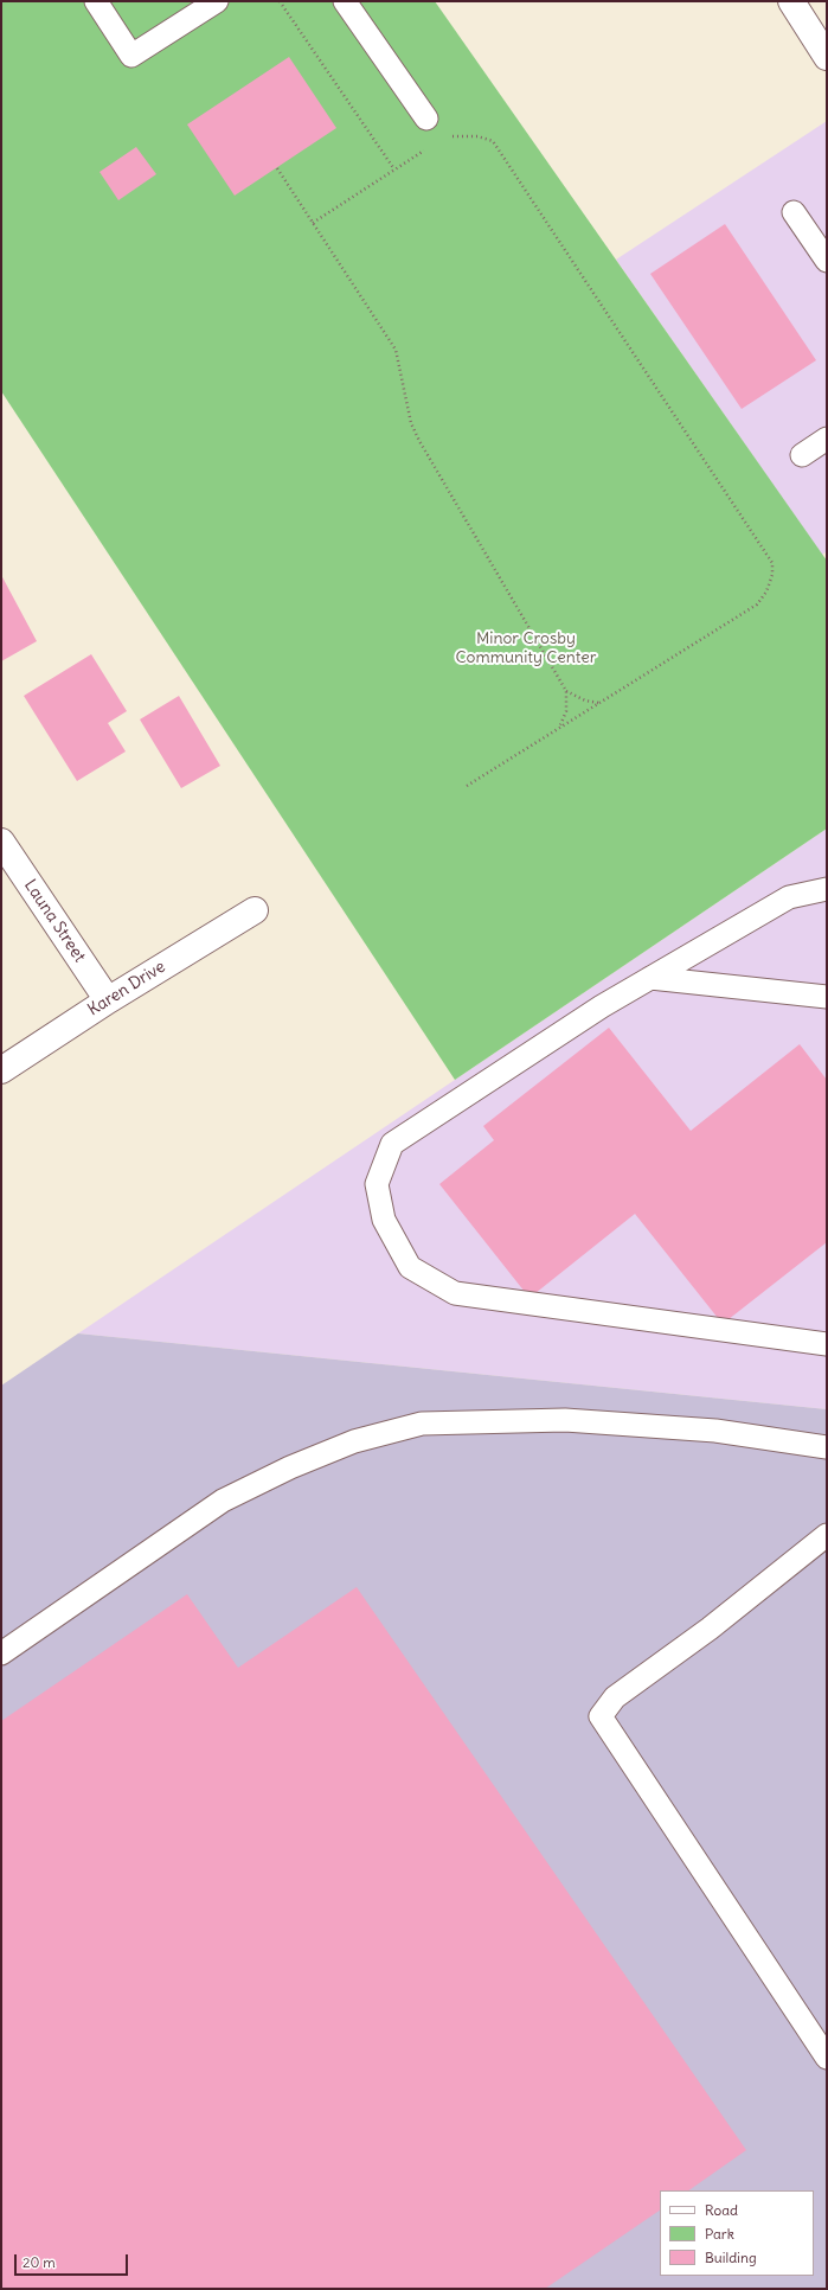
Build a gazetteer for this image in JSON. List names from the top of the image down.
{
  "streets": {
    "street": ["Launa Street", "Karen Drive"]
  },
  "crossings": [
    ["Launa Street", "Karen Drive"]
  ],
  "parks": ["Minor Crosby Community Center"],
  "legend": ["Road", "Park", "Building"],
  "scale_bar": "20 m"
}
